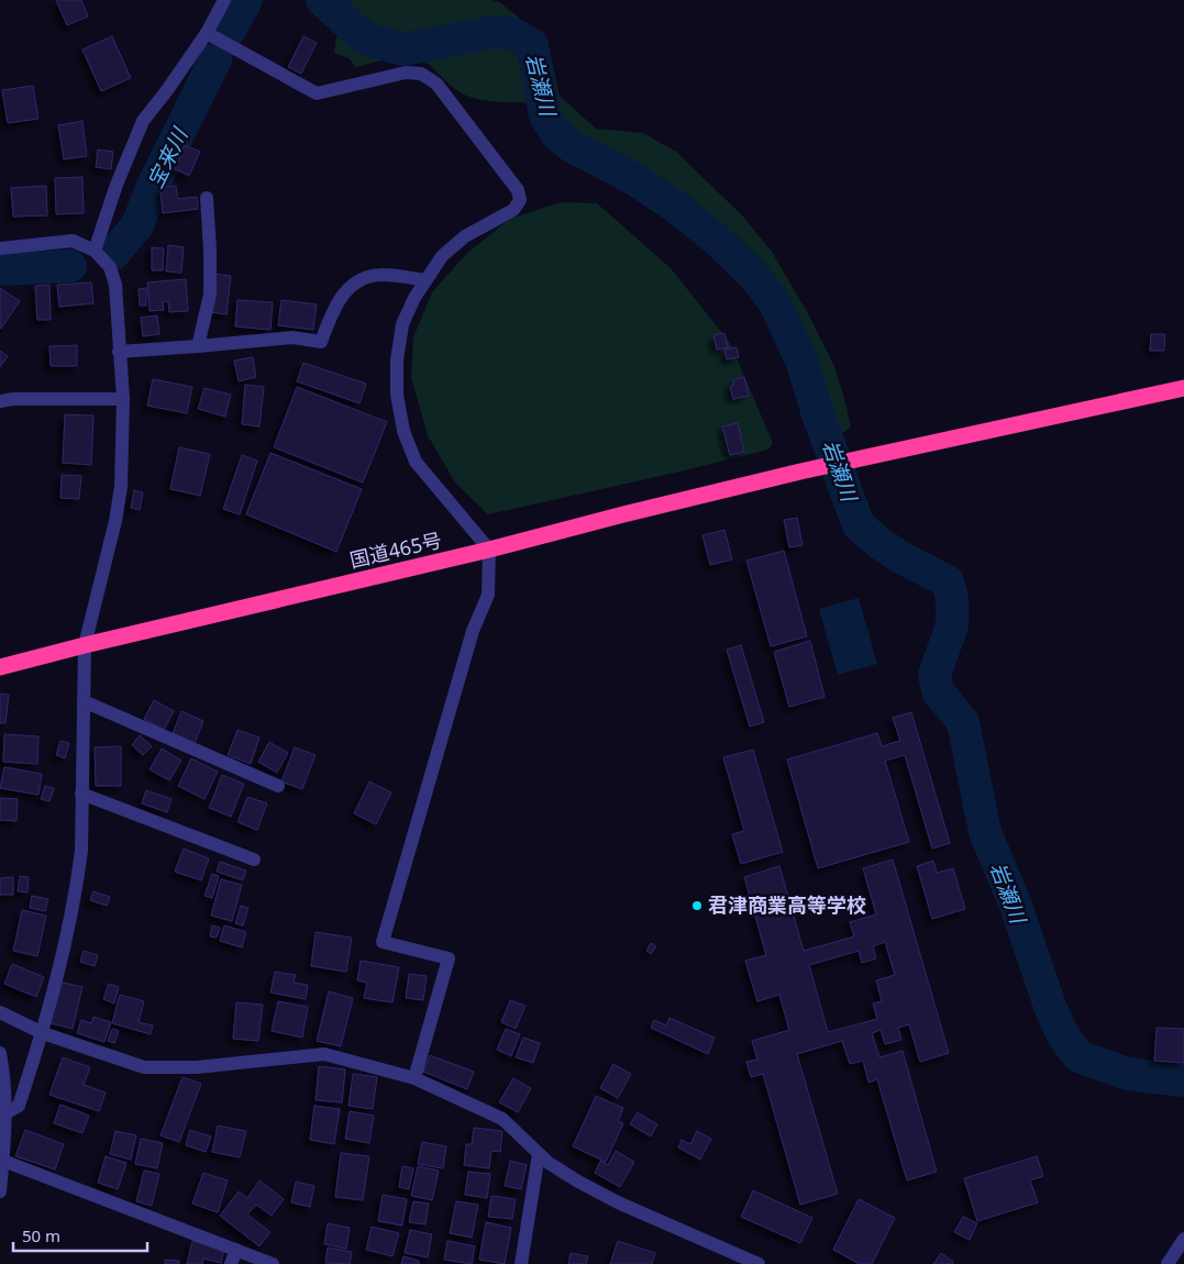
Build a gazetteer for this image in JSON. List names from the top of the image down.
{
  "streets": {
    "highway": ["国道465号"]
  },
  "water": ["岩瀬川", "宝来川"],
  "places": ["君津商業高等学校"],
  "scale_bar": "50 m"
}
